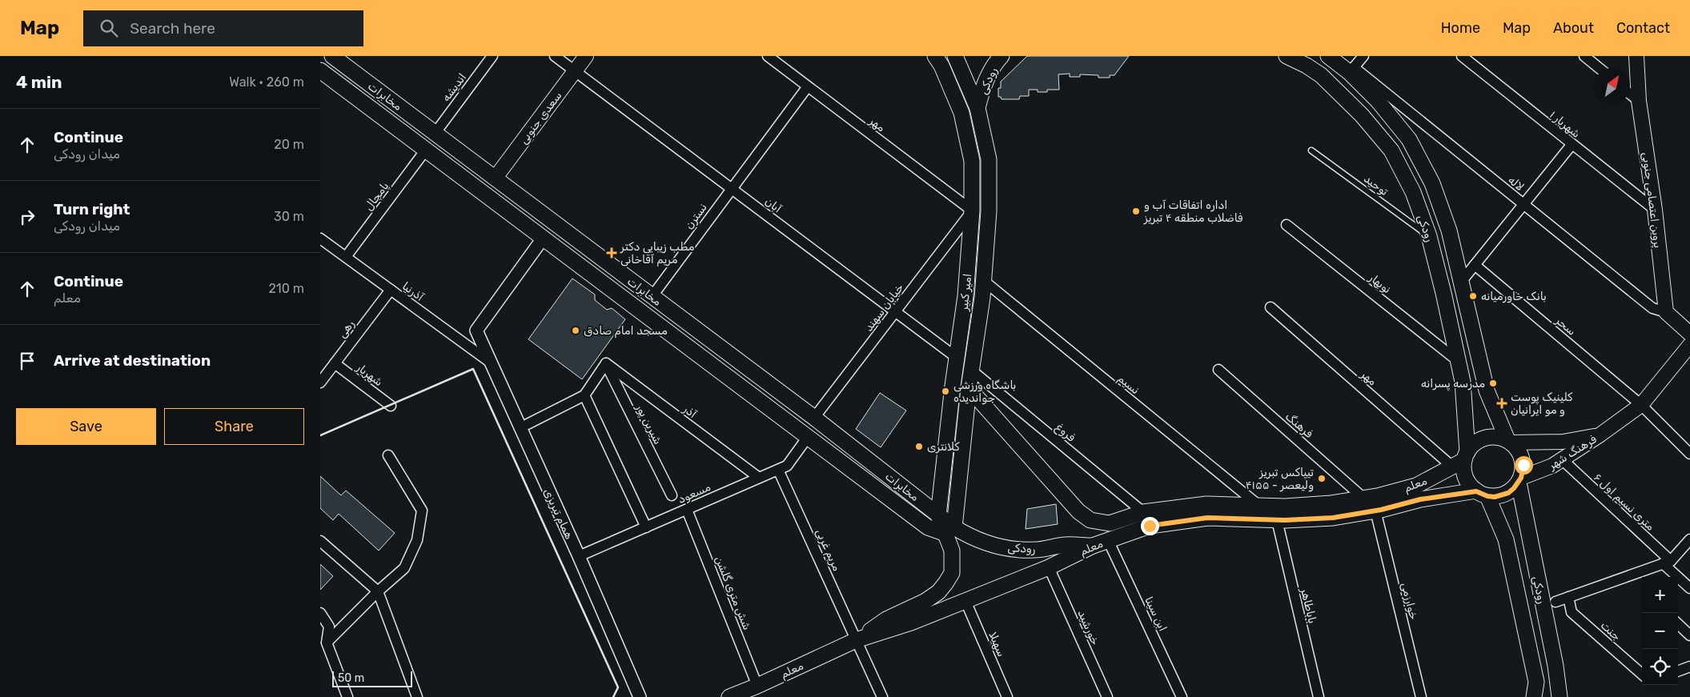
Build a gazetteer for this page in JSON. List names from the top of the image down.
{
  "streets": {
    "main road": [
      "رودکى",
      "مخابرات",
      "سعدى جنوبی",
      "پروین اعتصامی جنوبی",
      "امیر کبیر",
      "فرهنگ شهر",
      "معلم",
      "رودکی"
    ],
    "street": [
      "اندیشه",
      "مهر",
      "شهریار ۱",
      "لاله",
      "پامچال",
      "آبان",
      "نسترن",
      "نوبهار",
      "آذرنیا",
      "خیابان سهند",
      "سحر",
      "رهی",
      "شهریار",
      "نسیم",
      "آذر",
      "شیرین پور",
      "فرهنگ",
      "فروغ",
      "مسعود",
      "۶ متری نسیم اول",
      "همام تبریزی",
      "مریم غربی",
      "شش متری گلشن",
      "خوارزمی",
      "باباطاهر",
      "ابن سینا",
      "خورشید",
      "جنت",
      "سهیلا"
    ],
    "lane": ["توحید"]
  },
  "crossings": [
    ["رودکى", "مهر"],
    ["رودکى", "لاله"],
    ["رودکى", "توحید"],
    ["رودکى", "نوبهار"],
    ["رودکى", "امیر کبیر"],
    ["رودکى", "فرهنگ شهر"],
    ["رودکى", "معلم"],
    ["رودکى", "رودکی"],
    ["اندیشه", "مخابرات"],
    ["مخابرات", "سعدى جنوبی"],
    ["مخابرات", "پامچال"],
    ["مخابرات", "نسترن"],
    ["مخابرات", "امیر کبیر"],
    ["مخابرات", "خیابان سهند"],
    ["مخابرات", "مسعود"],
    ["مخابرات", "همام تبریزی"],
    ["مخابرات", "رودکی"],
    ["سعدى جنوبی", "آبان"],
    ["مهر", "نسترن"],
    ["مهر", "امیر کبیر"],
    ["مهر", "خیابان سهند"],
    ["مهر", "فرهنگ شهر"],
    ["مهر", "معلم"],
    ["مهر", "رودکی"],
    ["شهریار ۱", "پروین اعتصامی جنوبی"],
    ["لاله", "پروین اعتصامی جنوبی"],
    ["پامچال", "آذرنیا"],
    ["آبان", "نسترن"],
    ["آبان", "امیر کبیر"],
    ["آبان", "خیابان سهند"],
    ["آذرنیا", "رهی"],
    ["آذرنیا", "همام تبریزی"],
    ["امیر کبیر", "خیابان سهند"],
    ["امیر کبیر", "نسیم"],
    ["امیر کبیر", "فروغ"],
    ["امیر کبیر", "معلم"],
    ["امیر کبیر", "رودکی"],
    ["سحر", "فرهنگ شهر"],
    ["رهی", "شهریار"],
    ["نسیم", "معلم"],
    ["آذر", "شیرین پور"],
    ["آذر", "مسعود"],
    ["فرهنگ", "معلم"],
    ["فروغ", "معلم"],
    ["فرهنگ شهر", "معلم"],
    ["فرهنگ شهر", "۶ متری نسیم اول"],
    ["فرهنگ شهر", "رودکی"],
    ["معلم", "رودکی"],
    ["معلم", "مریم غربی"],
    ["معلم", "شش متری گلشن"],
    ["معلم", "خوارزمی"],
    ["معلم", "باباطاهر"],
    ["معلم", "ابن سینا"],
    ["معلم", "خورشید"],
    ["معلم", "سهیلا"],
    ["مسعود", "همام تبریزی"],
    ["مسعود", "مریم غربی"],
    ["مسعود", "شش متری گلشن"]
  ],
  "places": {
    "other": [
      "اداره اتفاقات آب و فاضلاب منطقه ۴ تبریز",
      "بانک خاورمیانه",
      "مسجد امام صادق",
      "مدرسه پسرانه",
      "باشگاه ورزشی جواندیده",
      "کلانتری",
      "تیپاکس تبریز ولیعصر - ۴۱۵۵"
    ],
    "health": ["مطب زیبایی دکتر مریم آقاخانی", "کلینیک پوست و مو ایرانیان"]
  },
  "scale_bar": "50 m",
  "north": "top right",
  "page": {
    "header": "Map",
    "search": "Search here",
    "nav": [
      "Home",
      "Map",
      "About",
      "Contact"
    ],
    "heading": ["4 min", "Walk · 260 m"],
    "list": [
      ["Continue", "میدان رودکی", "20 m"],
      ["Turn right", "میدان رودکی", "30 m"],
      ["Continue", "معلم", "210 m"],
      "Arrive at destination"
    ],
    "buttons": ["Save", "Share"],
    "map_buttons": ["+", "−"],
    "scale": "50 m"
  }
}
